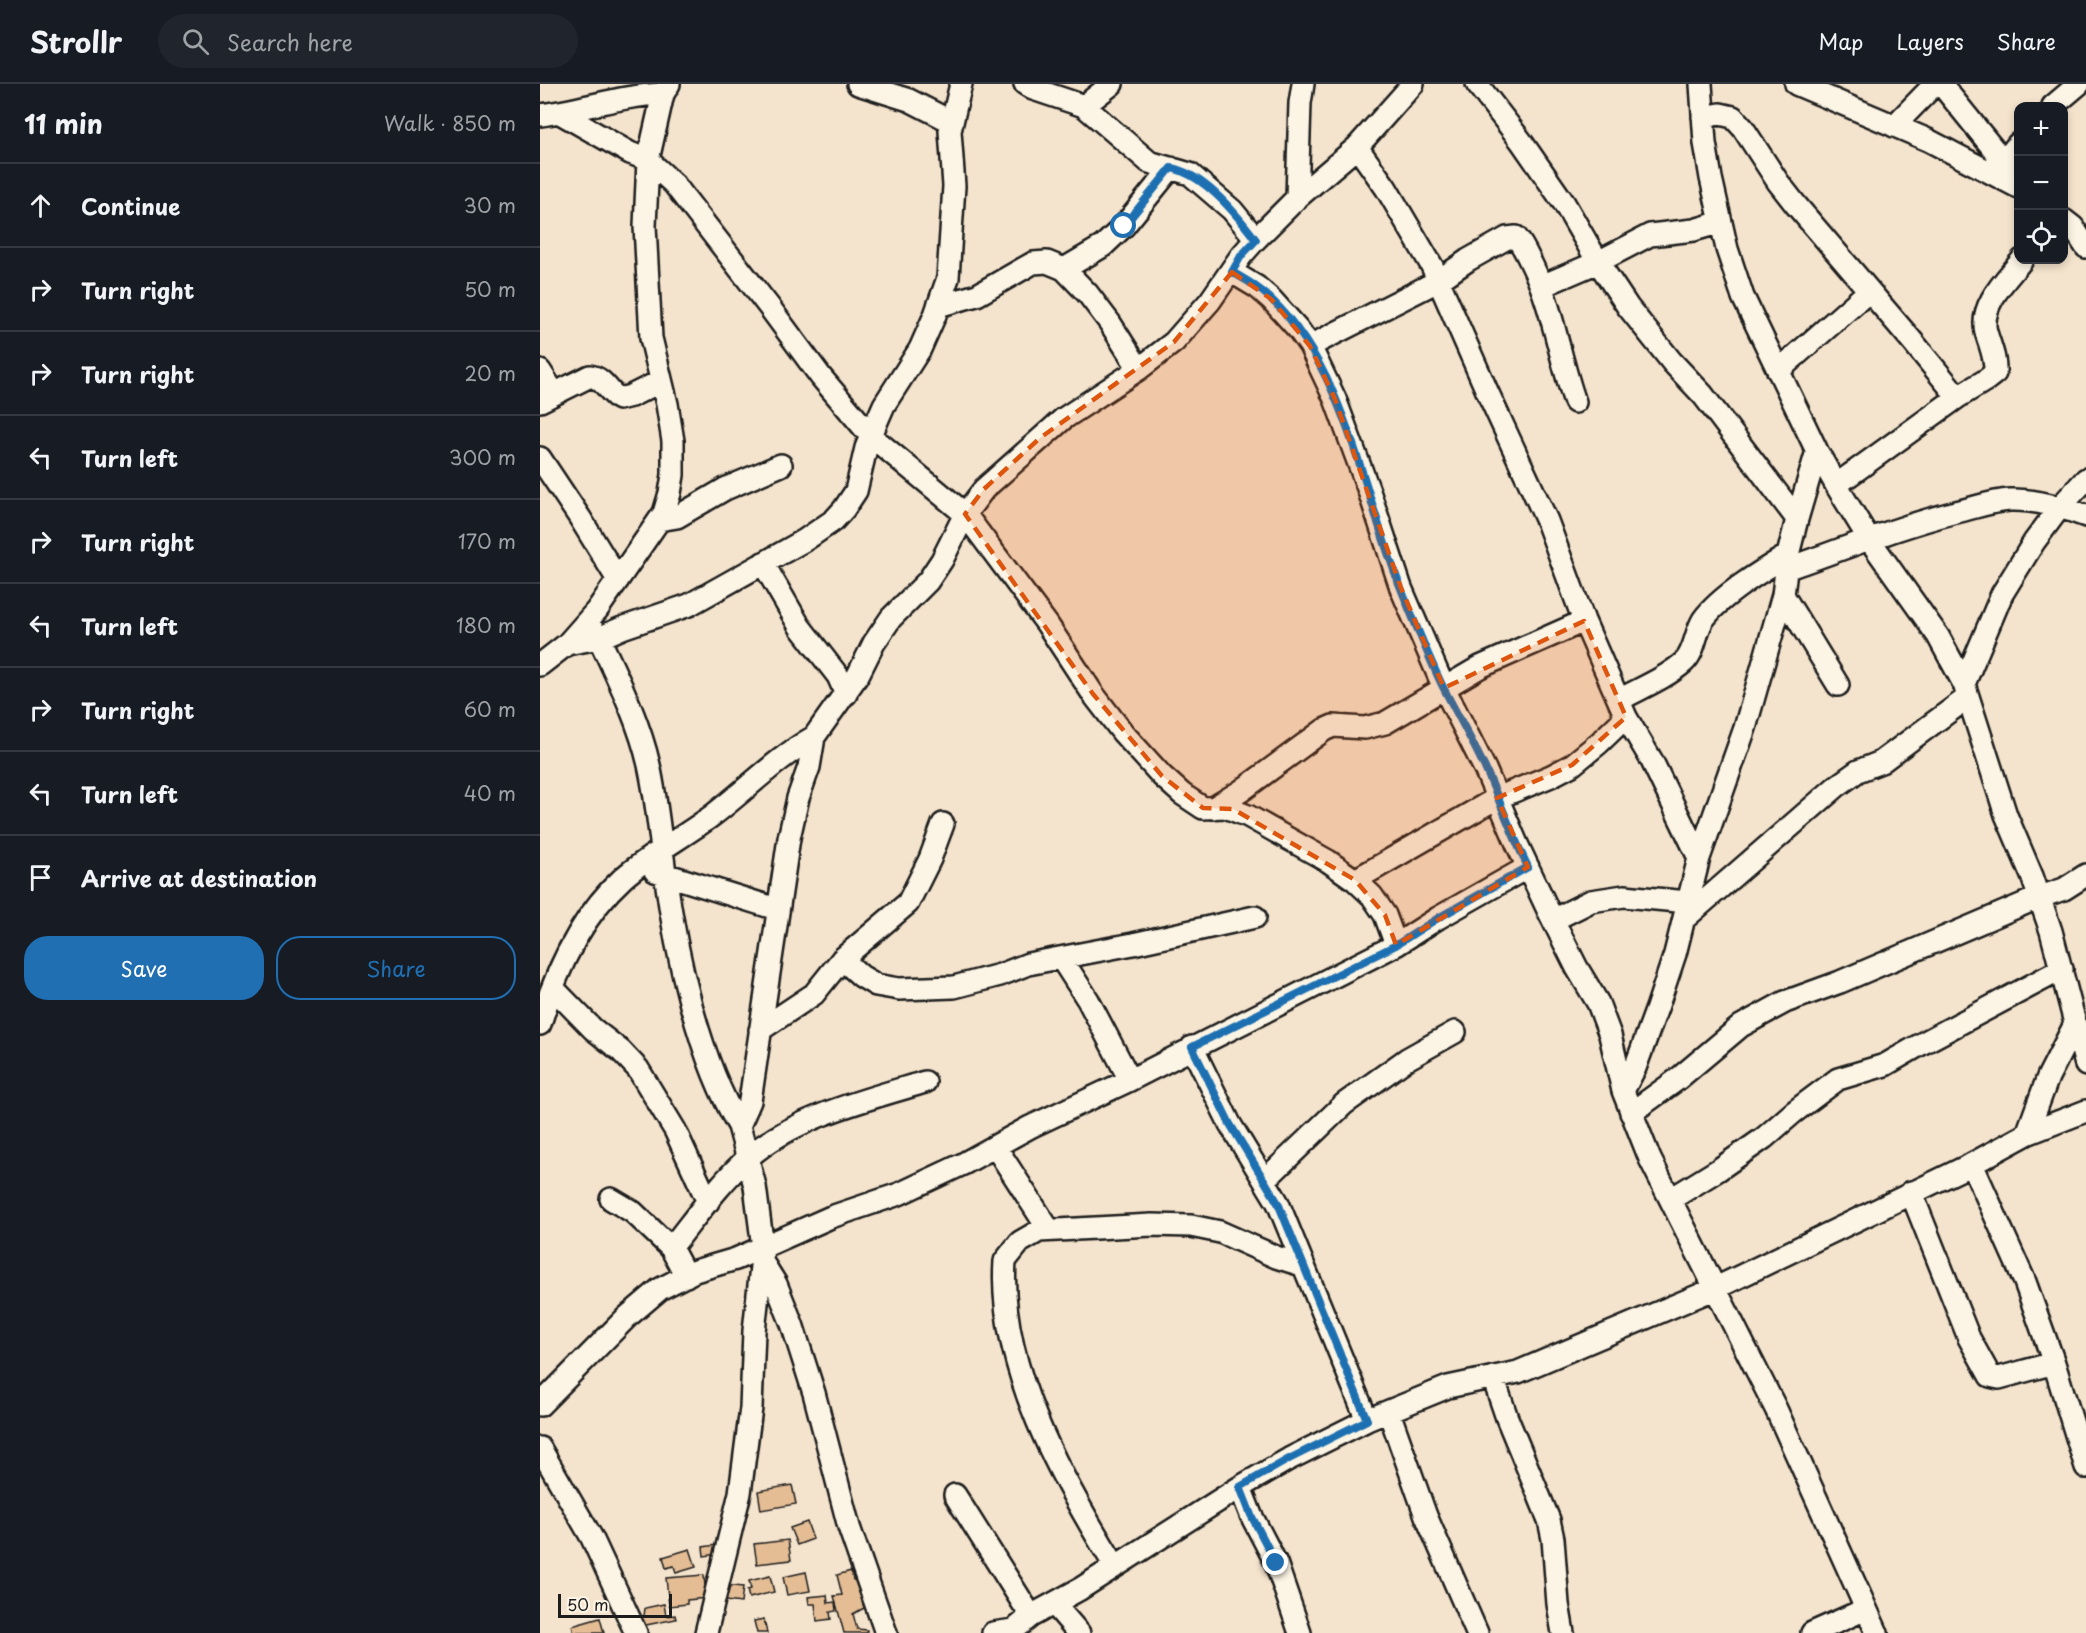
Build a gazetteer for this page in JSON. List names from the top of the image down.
{
  "scale_bar": "50 m",
  "page": {
    "header": "Strollr",
    "search": "Search here",
    "nav": ["Map", "Layers", "Share"],
    "heading": ["11 min", "Walk · 850 m"],
    "map_buttons": ["+", "−"],
    "list": [
      ["Continue", "30 m"],
      ["Turn right", "50 m"],
      ["Turn right", "20 m"],
      ["Turn left", "300 m"],
      ["Turn right", "170 m"],
      ["Turn left", "180 m"],
      ["Turn right", "60 m"],
      ["Turn left", "40 m"],
      "Arrive at destination"
    ],
    "buttons": ["Save", "Share"],
    "scale": "50 m"
  }
}
